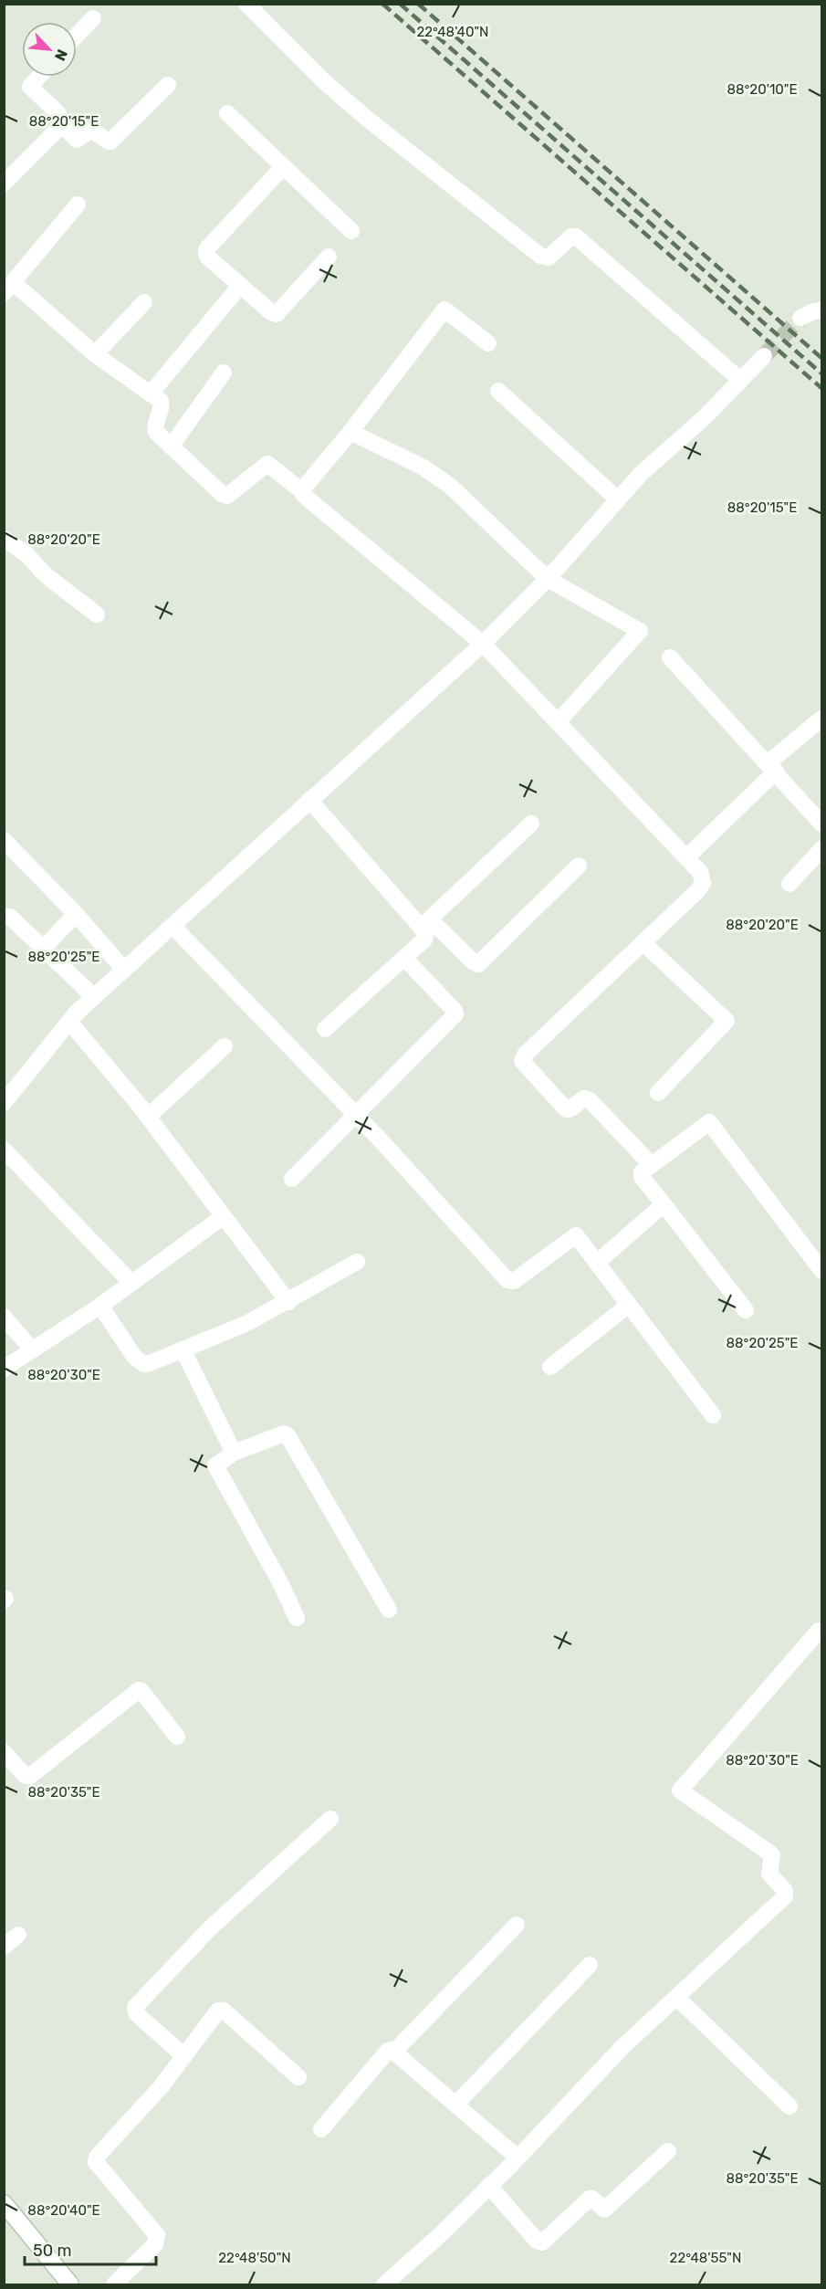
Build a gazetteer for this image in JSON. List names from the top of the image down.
{
  "scale_bar": "50 m",
  "north": "bottom right",
  "coordinates": [
    "22°48'40\"N",
    "88°20'10\"E",
    "88°20'15\"E",
    "88°20'20\"E",
    "88°20'25\"E",
    "88°20'30\"E",
    "88°20'35\"E",
    "88°20'40\"E",
    "22°48'50\"N",
    "22°48'55\"N"
  ]
}
